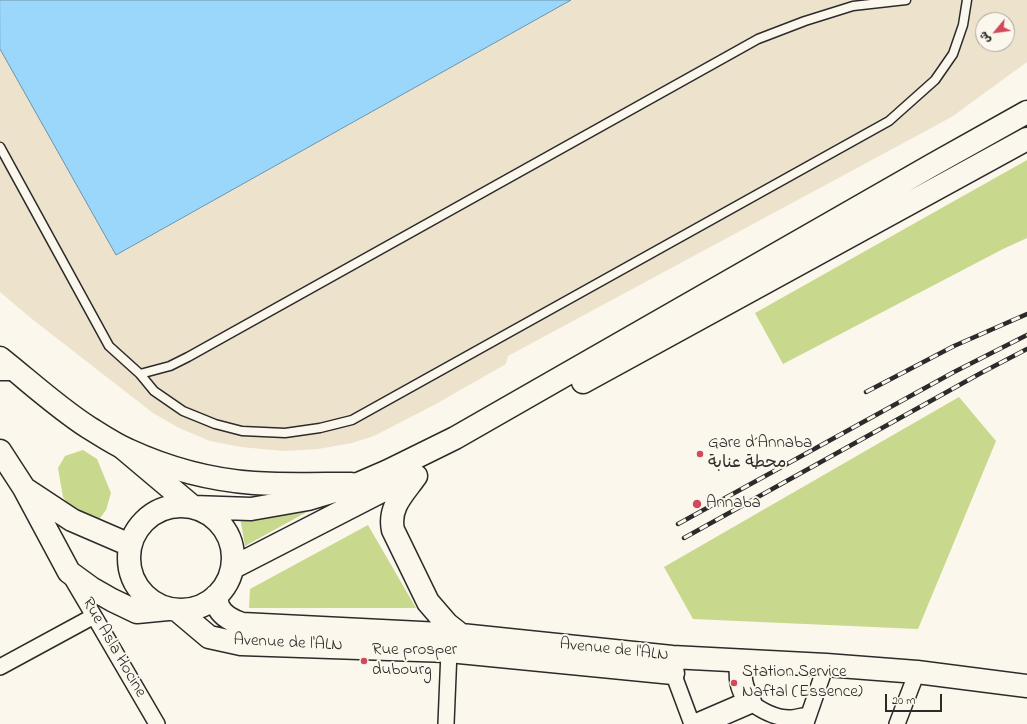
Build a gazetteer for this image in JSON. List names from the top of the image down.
{
  "streets": {
    "main road": ["Avenue de l'ALN", "Rue Asla Hocine"]
  },
  "crossings": [
    ["Avenue de l'ALN", "Rue Asla Hocine"]
  ],
  "places": [
    "Gare d´Annaba محطة عنابة",
    "Annaba",
    "Rue prosper dubourg",
    "Station Service Naftal (Essence)"
  ],
  "scale_bar": "20 m",
  "north": "bottom left"
}
